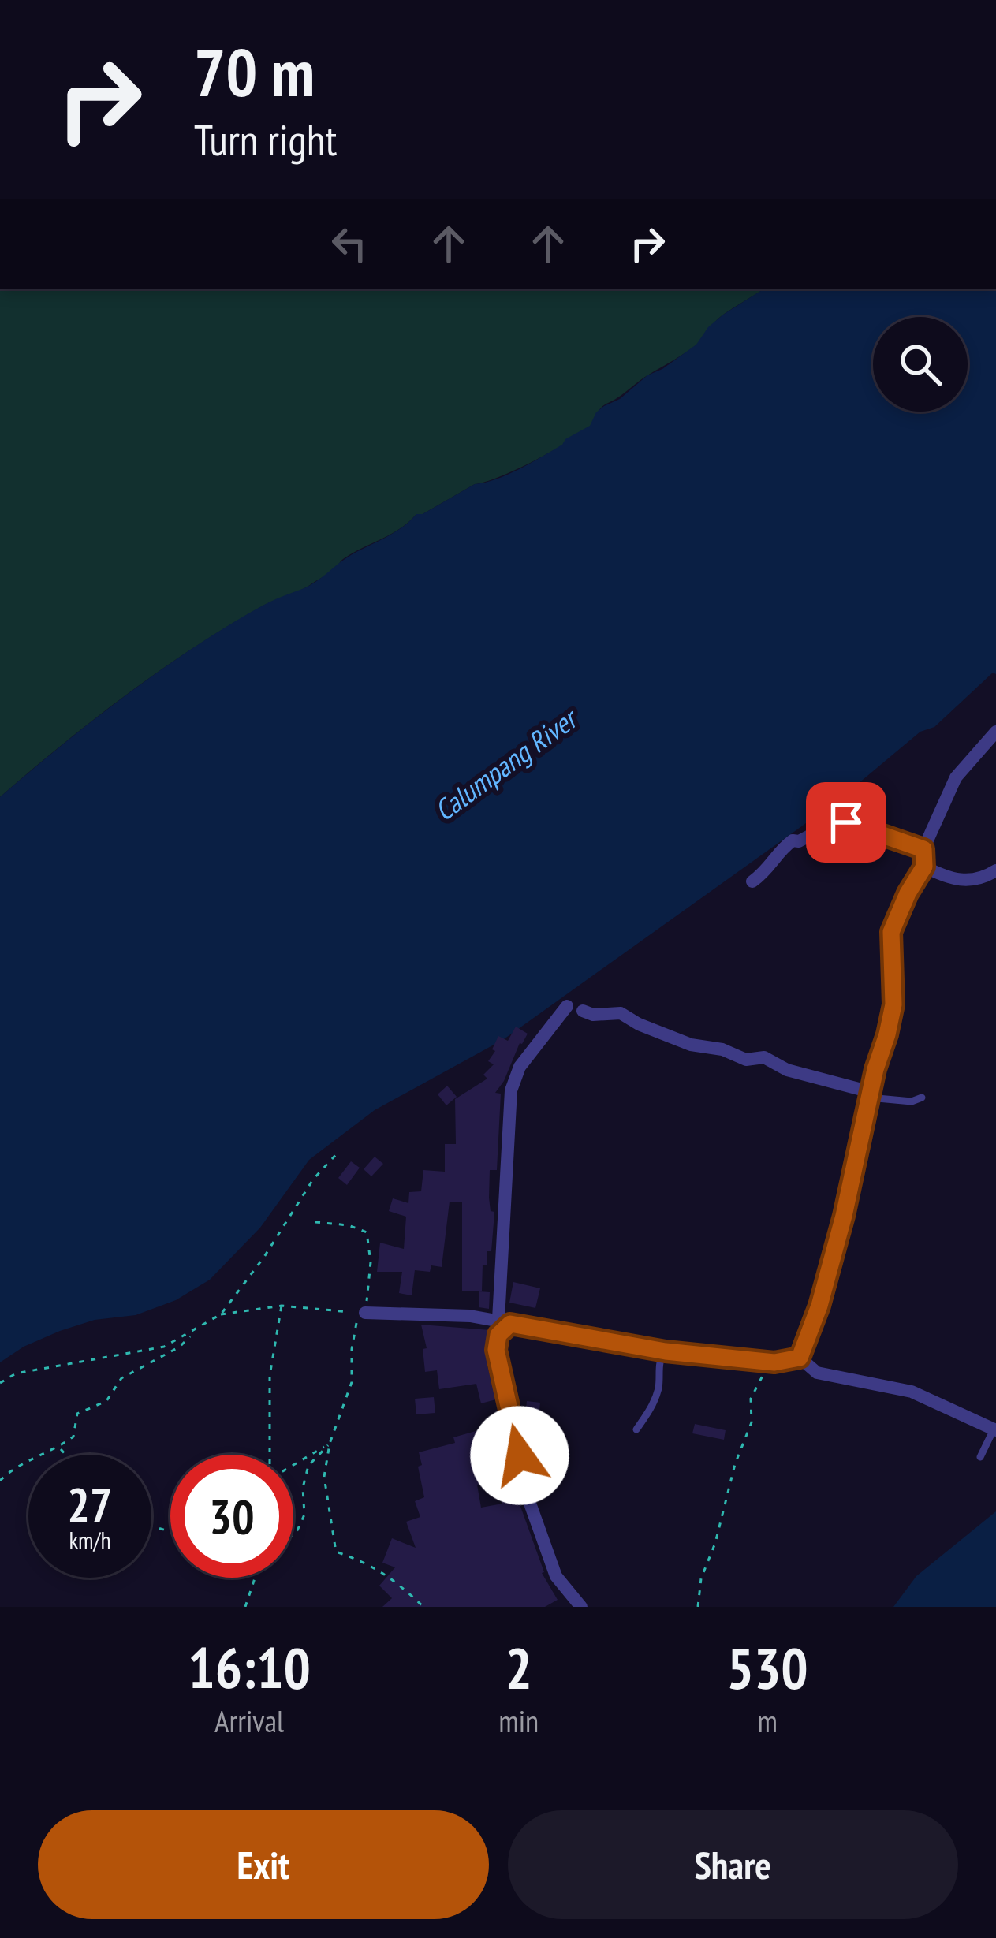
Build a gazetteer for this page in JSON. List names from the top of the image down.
{
  "water": ["Calumpang River"],
  "page": {
    "turn": ["70 m", "Turn right"],
    "speed": "27 km/h",
    "limit": "30",
    "eta": [
      "16:10",
      "Arrival",
      "2",
      "min",
      "530",
      "m"
    ],
    "buttons": ["Exit", "Share"]
  }
}
